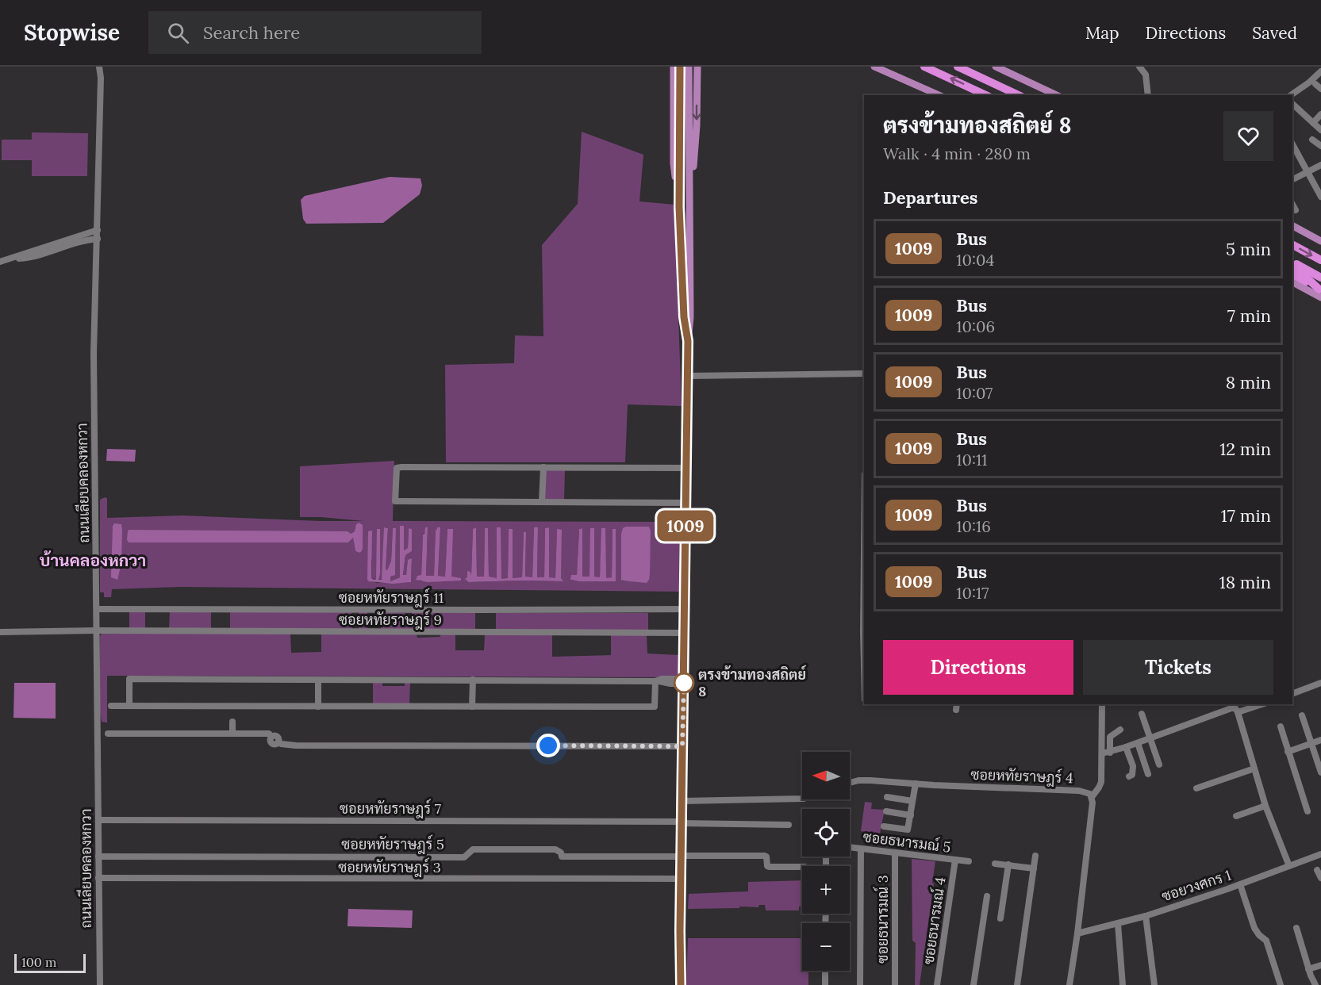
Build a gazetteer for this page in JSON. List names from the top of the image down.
{
  "streets": {
    "street": [
      "ถนนเลียบคลองหกวา",
      "ซอยหทัยราษฎร์ 11",
      "ซอยหทัยราษฎร์ 9",
      "ซอยหทัยราษฎร์ 4",
      "ซอยหทัยราษฎร์ 7",
      "ซอยธนารมณ์ 5",
      "ซอยหทัยราษฎร์ 5",
      "ซอยหทัยราษฎร์ 3",
      "ซอยวงศกร 1",
      "ซอยธนารมณ์ 3",
      "ซอยธนารมณ์ 4"
    ]
  },
  "crossings": [
    ["ถนนเลียบคลองหกวา", "ซอยหทัยราษฎร์ 11"],
    ["ถนนเลียบคลองหกวา", "ซอยหทัยราษฎร์ 9"],
    ["ถนนเลียบคลองหกวา", "ซอยหทัยราษฎร์ 7"],
    ["ถนนเลียบคลองหกวา", "ซอยหทัยราษฎร์ 5"],
    ["ถนนเลียบคลองหกวา", "ซอยหทัยราษฎร์ 3"],
    ["ซอยธนารมณ์ 5", "ซอยธนารมณ์ 3"],
    ["ซอยธนารมณ์ 5", "ซอยธนารมณ์ 4"]
  ],
  "districts": ["บ้านคลองหกวา"],
  "places": ["ตรงข้ามทองสถิตย์ 8"],
  "lines": ["bus line 1009"],
  "scale_bar": "100 m",
  "north": "left",
  "page": {
    "header": "Stopwise",
    "search": "Search here",
    "nav": ["Map", "Directions", "Saved"],
    "on_map": "1009",
    "heading": [
      ["ตรงข้ามทองสถิตย์ 8", "Walk · 4 min · 280 m"],
      "Departures"
    ],
    "list": [
      {
        "mark": "1009",
        "name": "Bus",
        "note": "10:04",
        "value": "5 min"
      },
      {
        "mark": "1009",
        "name": "Bus",
        "note": "10:06",
        "value": "7 min"
      },
      {
        "mark": "1009",
        "name": "Bus",
        "note": "10:07",
        "value": "8 min"
      },
      {
        "mark": "1009",
        "name": "Bus",
        "note": "10:11",
        "value": "12 min"
      },
      {
        "mark": "1009",
        "name": "Bus",
        "note": "10:16",
        "value": "17 min"
      },
      {
        "mark": "1009",
        "name": "Bus",
        "note": "10:17",
        "value": "18 min"
      }
    ],
    "buttons": ["Directions", "Tickets"],
    "map_buttons": ["+", "−"],
    "scale": "100 m"
  }
}
